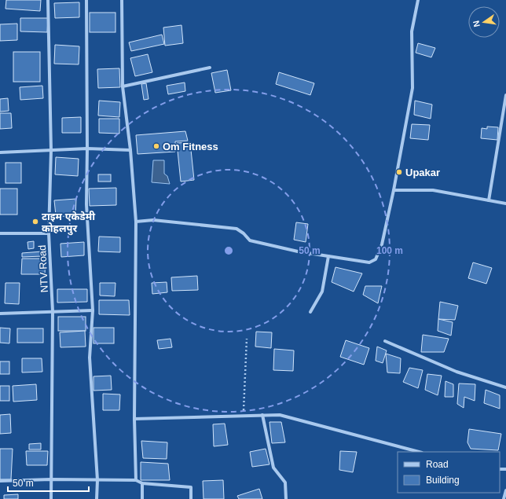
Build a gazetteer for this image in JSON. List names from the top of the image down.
{
  "streets": {
    "street": ["NTV Road"]
  },
  "places": ["Om Fitness", "Upakar", "टाइम एकेडेमी कोहलपुर"],
  "legend": ["Road", "Building"],
  "scale_bar": "50 m",
  "north": "left",
  "rings": ["50 m", "100 m"]
}
